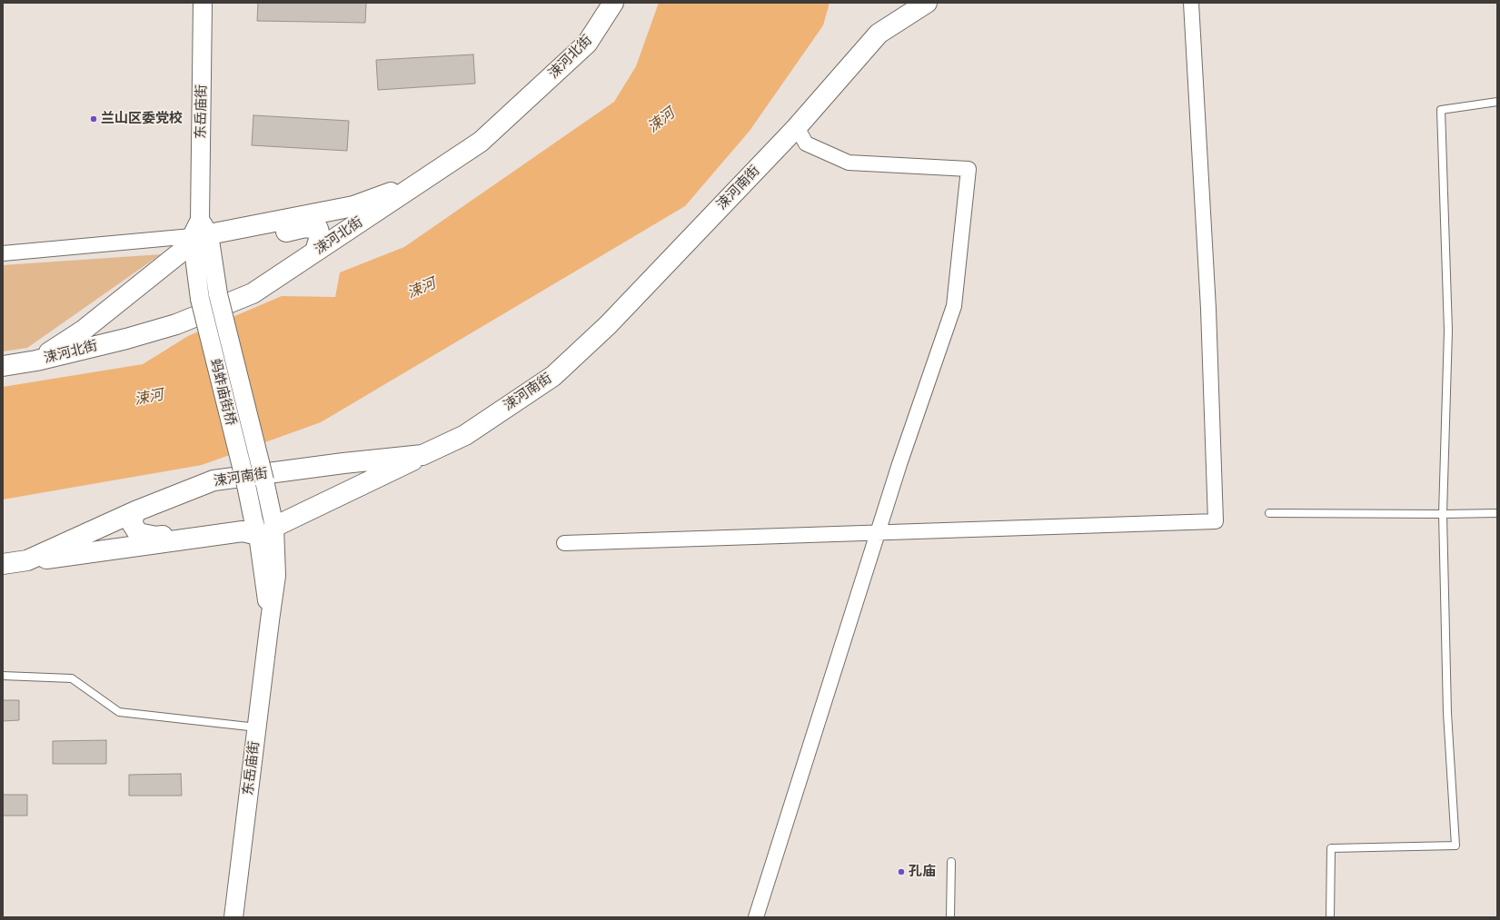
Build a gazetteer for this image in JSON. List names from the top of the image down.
{
  "streets": {
    "main road": ["涑河北街", "涑河南街"],
    "street": ["东岳庙街", "蚂蚱庙街桥"]
  },
  "crossings": [
    ["东岳庙街", "蚂蚱庙街桥"]
  ],
  "water": ["涑河"],
  "places": ["兰山区委党校", "孔庙"]
}
